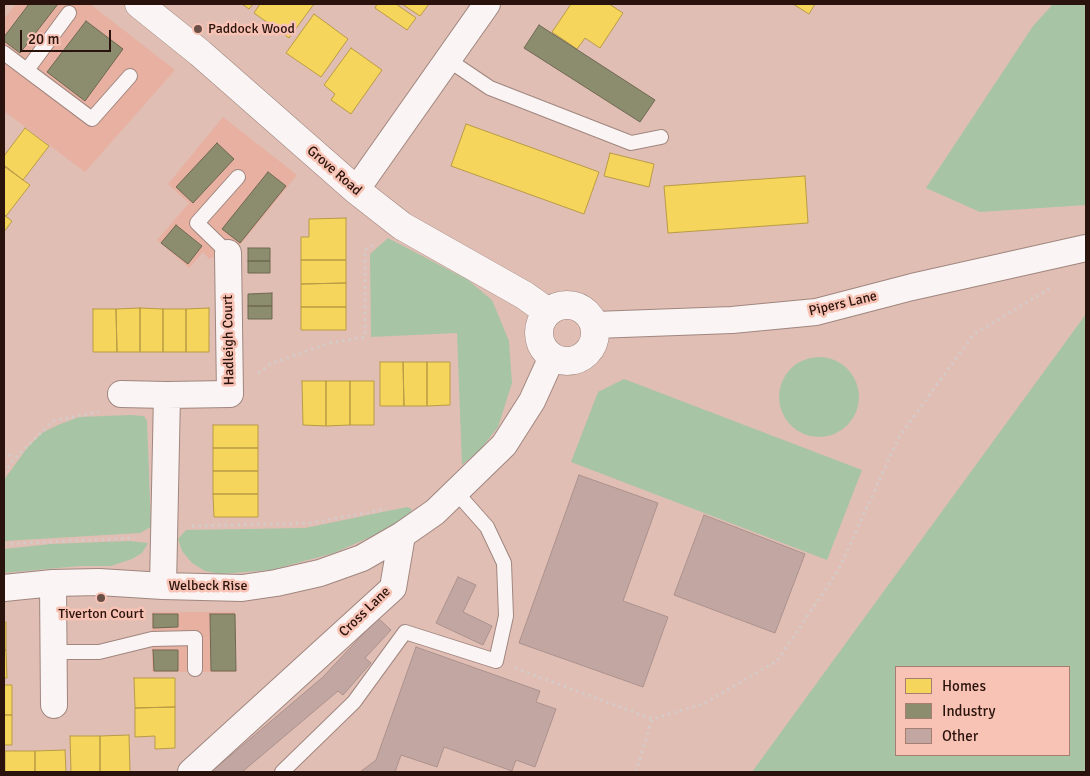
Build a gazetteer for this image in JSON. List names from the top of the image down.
{
  "streets": {
    "street": [
      "Grove Road",
      "Pipers Lane",
      "Hadleigh Court",
      "Welbeck Rise",
      "Cross Lane"
    ]
  },
  "crossings": [
    ["Grove Road", "Pipers Lane"],
    ["Welbeck Rise", "Cross Lane"]
  ],
  "places": ["Paddock Wood", "Tiverton Court"],
  "legend": ["Homes", "Industry", "Other"],
  "scale_bar": "20 m"
}
